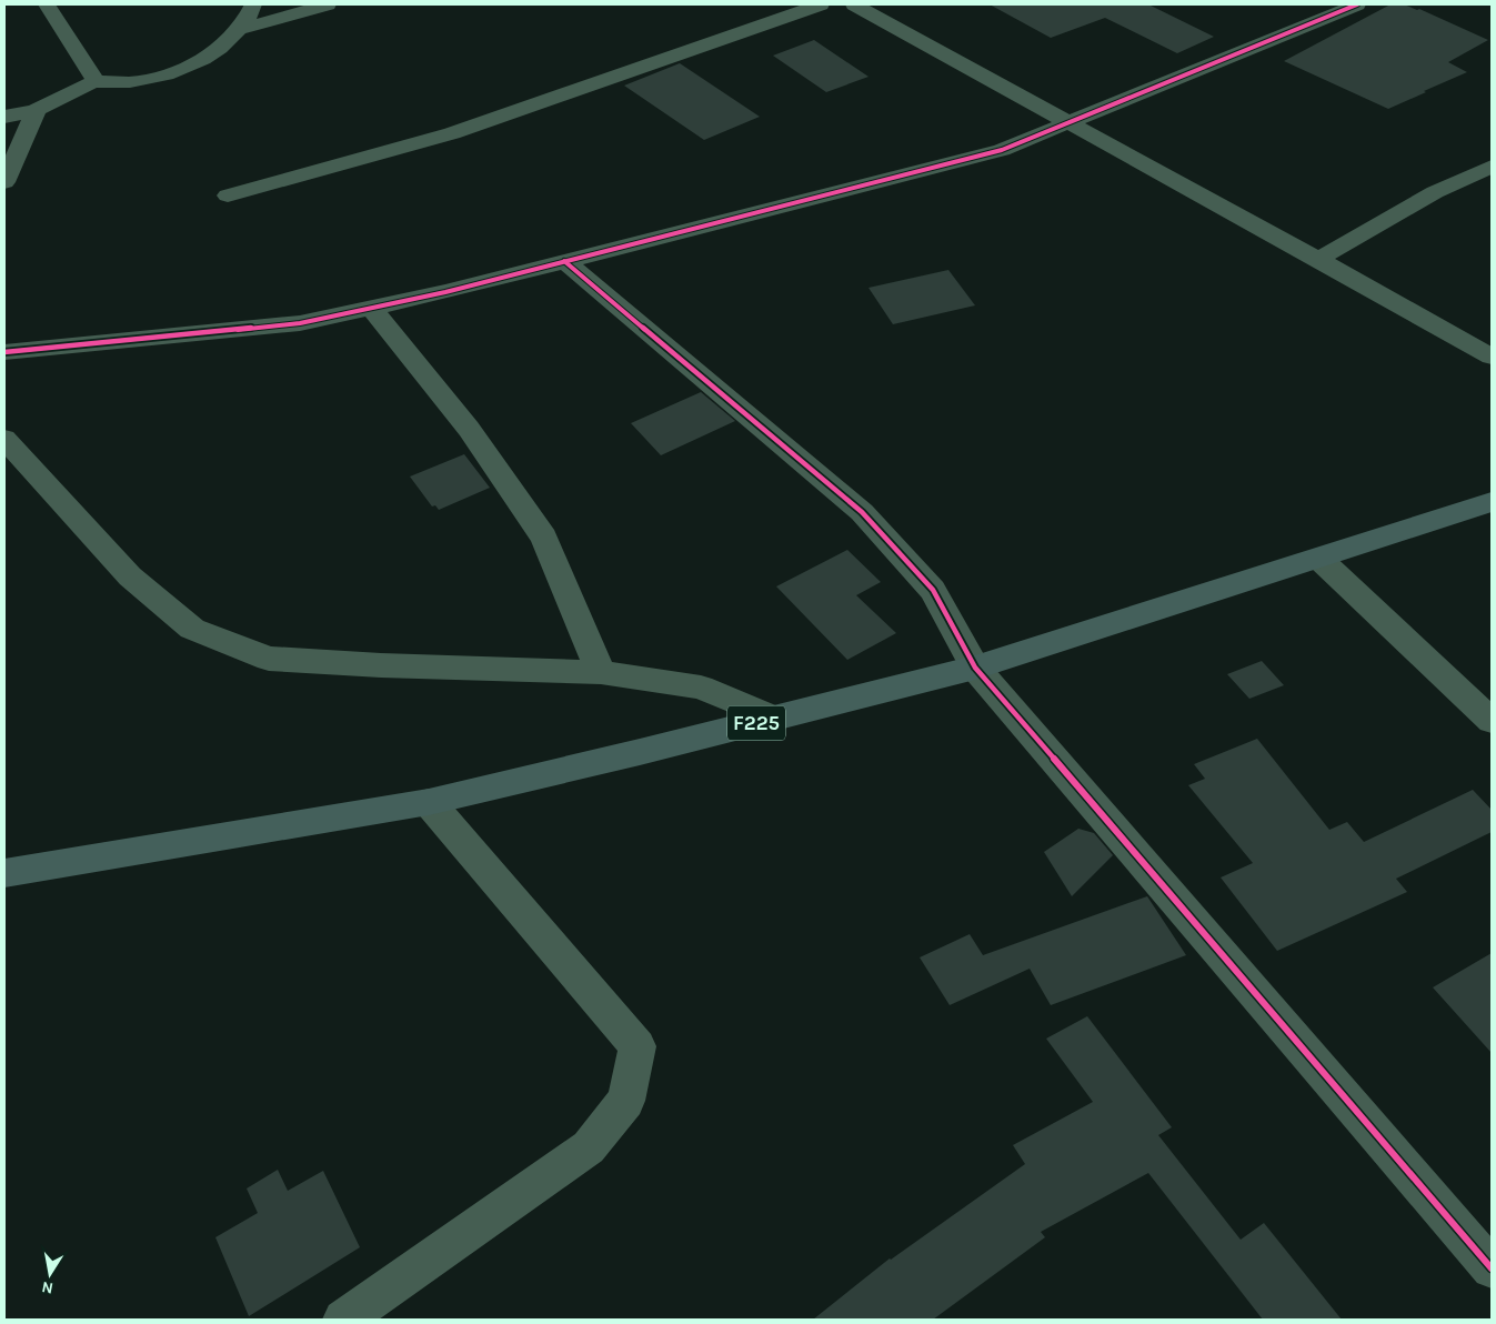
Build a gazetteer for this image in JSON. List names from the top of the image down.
{
  "streets": {
    "main road": ["F225"]
  },
  "north": "bottom"
}
